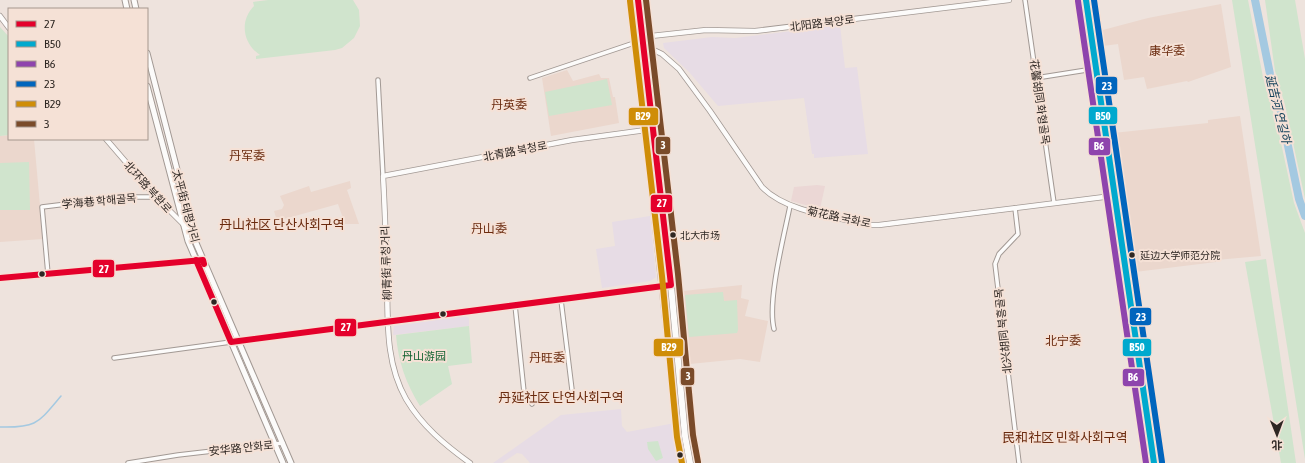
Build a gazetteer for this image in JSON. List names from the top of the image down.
{
  "streets": {
    "main road": ["太平街 태평거리"],
    "street": [
      "北阳路 북양로",
      "花馨胡同 화형골목",
      "北青路 북청로",
      "北环路 북환로",
      "学海巷 학해골목",
      "菊花路 국화로",
      "柳青街 류청거리",
      "北兴胡同 북흥골목",
      "安华路 안화로"
    ]
  },
  "crossings": [
    ["花馨胡同 화형골목", "菊花路 국화로"],
    ["北青路 북청로", "柳青街 류청거리"],
    ["北环路 북환로", "学海巷 학해골목"],
    ["北环路 북환로", "太平街 태평거리"],
    ["太平街 태평거리", "安华路 안화로"],
    ["菊花路 국화로", "北兴胡同 북흥골목"]
  ],
  "districts": [
    "康华委",
    "丹英委",
    "丹军委",
    "丹山社区 단산사회구역",
    "丹山委",
    "北宁委",
    "丹旺委",
    "丹延社区 단연사회구역",
    "民和社区 민화사회구역"
  ],
  "water": ["延吉河 연길하"],
  "parks": ["丹山游园"],
  "places": ["北大市场", "延边大学师范分院"],
  "lines": [
    "transit line 27",
    "transit line B50",
    "transit line 23",
    "transit line 3",
    "transit line B6",
    "transit line B29"
  ],
  "legend": [
    "27",
    "B50",
    "B6",
    "23",
    "B29",
    "3"
  ],
  "north": "bottom"
}
